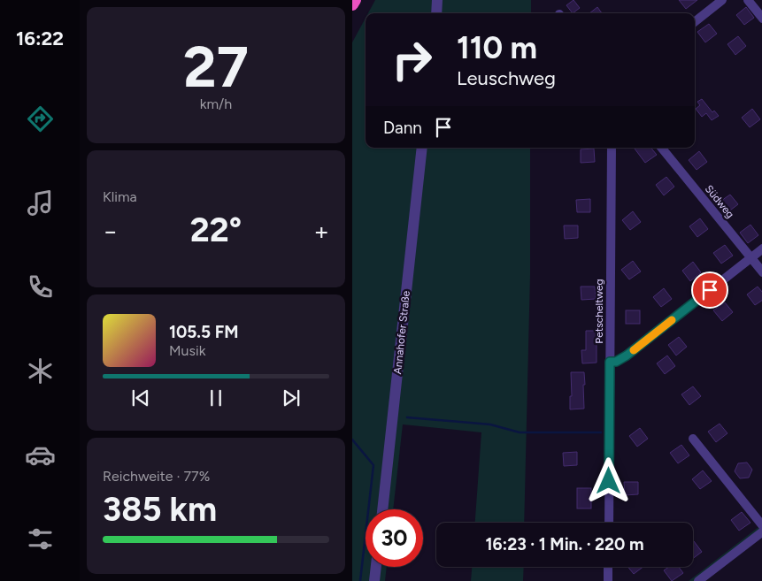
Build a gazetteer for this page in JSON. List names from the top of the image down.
{
  "streets": {
    "street": ["Südweg", "Petscheltweg", "Annahofer Straße"]
  },
  "page": {
    "tabs": "16:22",
    "tile": [
      ["27", "km/h"],
      "Klima",
      ["Reichweite · 77%", "385 km"]
    ],
    "turn": ["110 m", "Leuschweg"],
    "then": "Dann",
    "heat": ["−", "22°", "+"],
    "song": ["105.5 FM", "Musik"],
    "limit": "30",
    "trip": "16:23 · 1 Min. · 220 m"
  }
}
